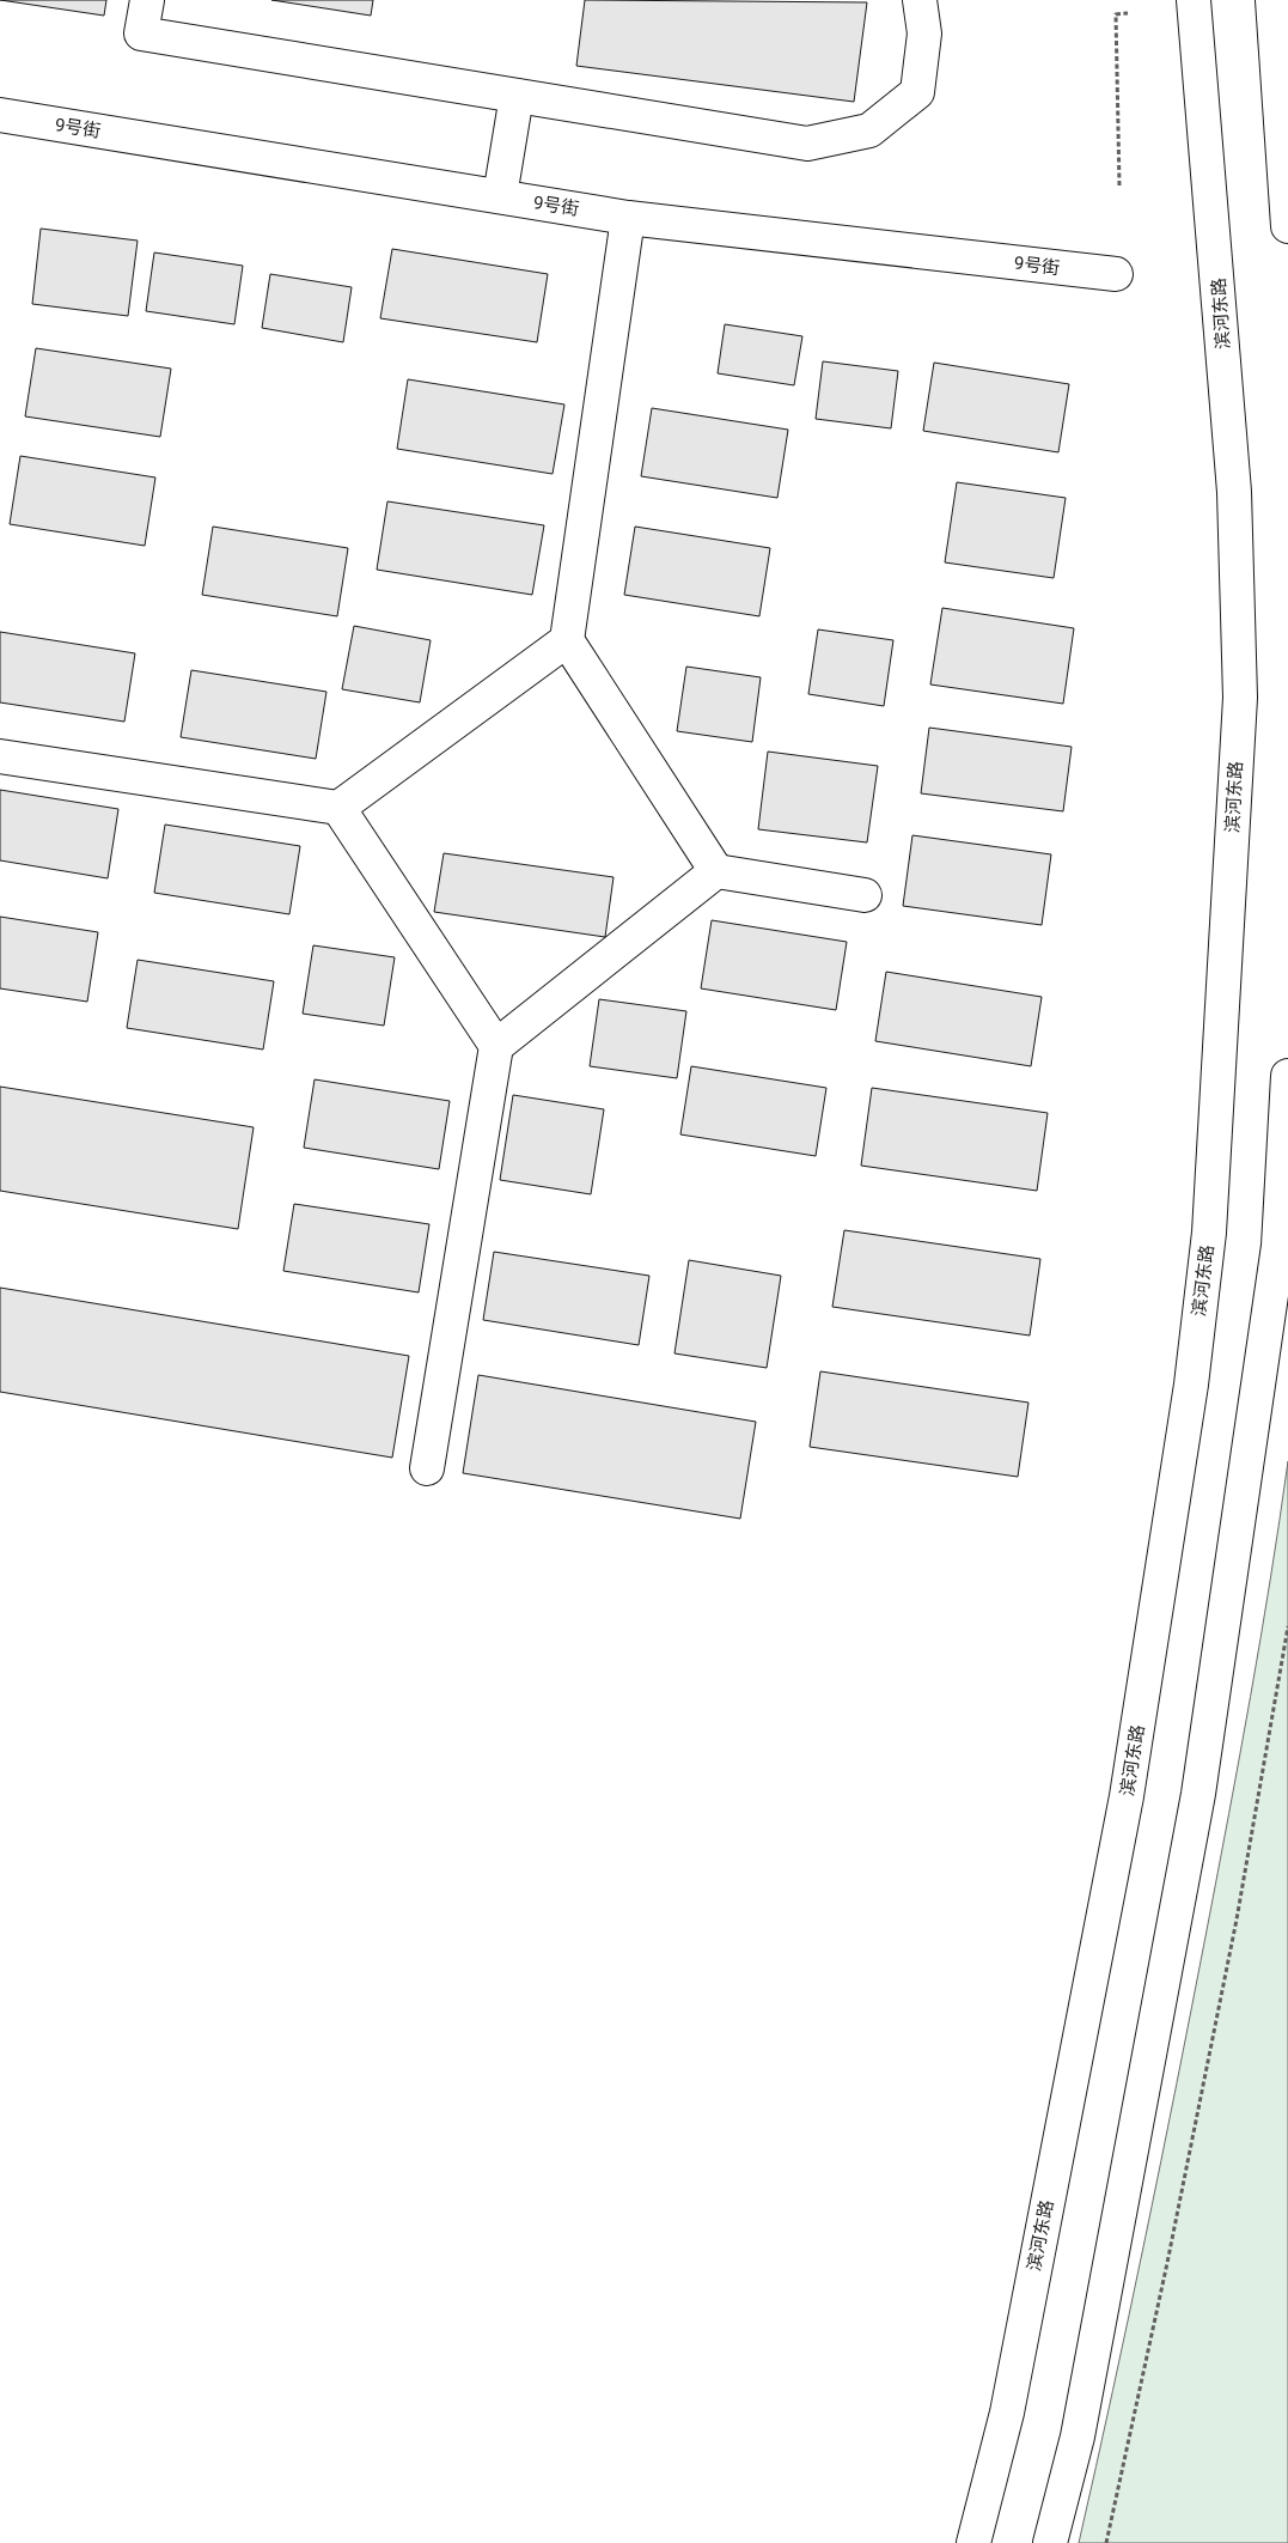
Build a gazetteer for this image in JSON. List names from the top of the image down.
{
  "streets": {
    "street": ["9号街", "滨河东路"]
  }
}
